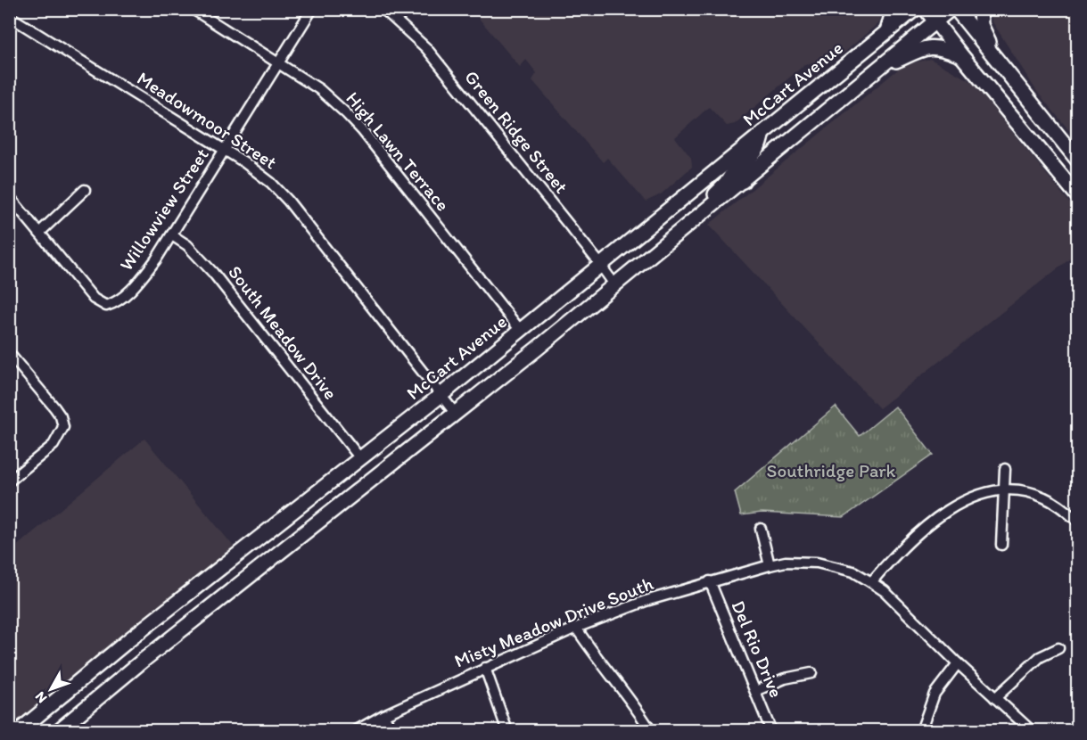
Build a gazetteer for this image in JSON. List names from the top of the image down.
{
  "streets": {
    "main road": ["McCart Avenue"],
    "street": [
      "Meadowmoor Street",
      "Green Ridge Street",
      "High Lawn Terrace",
      "Willowview Street",
      "South Meadow Drive",
      "Misty Meadow Drive South",
      "Del Rio Drive"
    ]
  },
  "crossings": [
    ["McCart Avenue", "Meadowmoor Street"],
    ["McCart Avenue", "Green Ridge Street"],
    ["McCart Avenue", "High Lawn Terrace"],
    ["McCart Avenue", "South Meadow Drive"],
    ["Meadowmoor Street", "Willowview Street"],
    ["High Lawn Terrace", "Willowview Street"],
    ["Willowview Street", "South Meadow Drive"],
    ["Misty Meadow Drive South", "Del Rio Drive"]
  ],
  "parks": ["Southridge Park"],
  "north": "bottom left"
}
